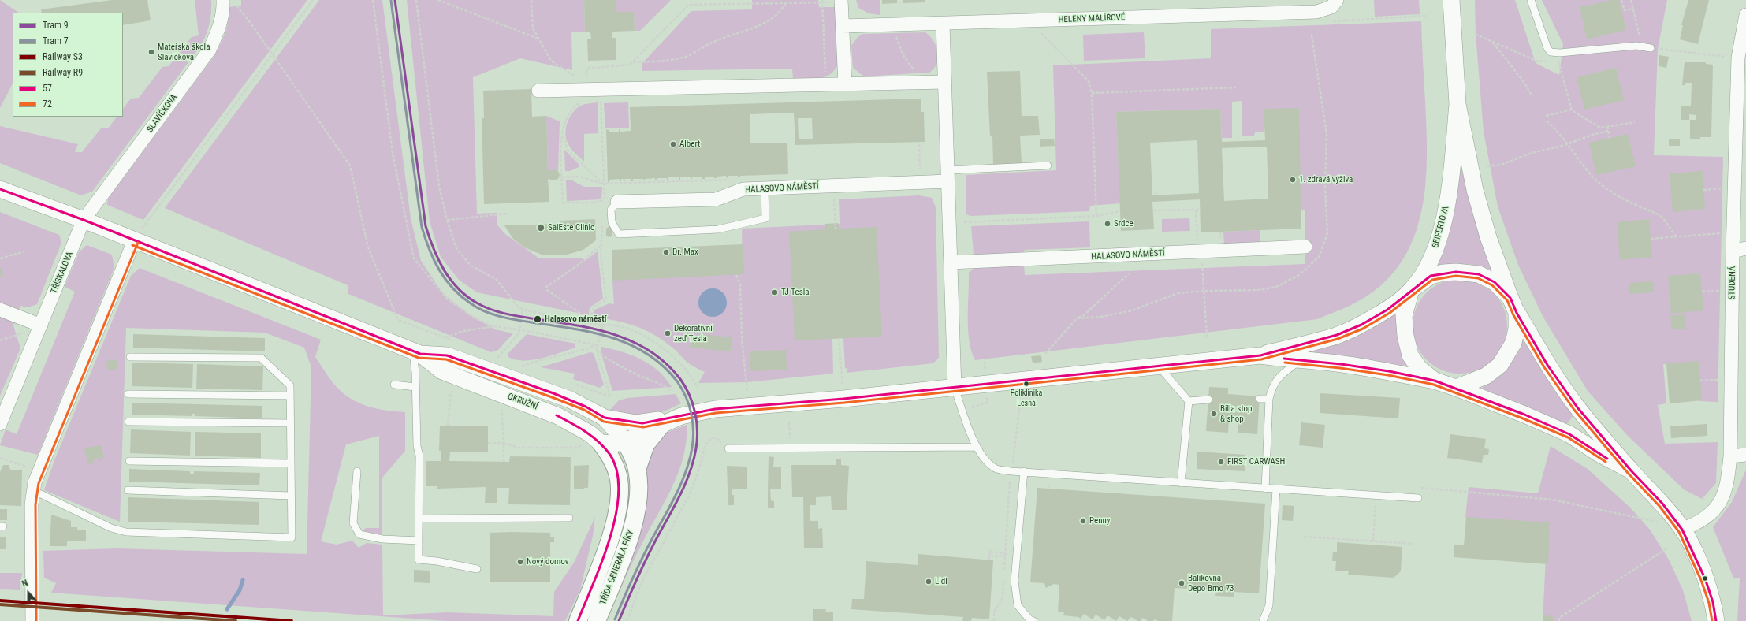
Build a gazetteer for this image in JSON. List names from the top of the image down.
{
  "streets": {
    "main road": ["TŘÍDA GENERÁLA PÍKY"],
    "street": [
      "HELENY MALÍŘOVÉ",
      "SLAVÍČKOVA",
      "HALASOVO NÁMĚSTÍ",
      "SEIFERTOVA",
      "TŘÍSKALOVA",
      "STUDENÁ",
      "OKRUŽNÍ"
    ]
  },
  "crossings": [
    ["SLAVÍČKOVA", "TŘÍSKALOVA"],
    ["SLAVÍČKOVA", "OKRUŽNÍ"],
    ["SEIFERTOVA", "STUDENÁ"],
    ["TŘÍSKALOVA", "OKRUŽNÍ"],
    ["OKRUŽNÍ", "TŘÍDA GENERÁLA PÍKY"]
  ],
  "places": [
    "Mateřská škola Slavíčkova",
    "Albert",
    "1. zdravá výživa",
    "Srdce",
    "SalEste Clinic",
    "Dr. Max",
    "TJ Tesla",
    "Halasovo náměstí",
    "Dekorativní zeď Tesla",
    "Poliklinika Lesná",
    "Billa stop & shop",
    "FIRST CARWASH",
    "Penny",
    "Nový domov",
    "Lidl",
    "Balíkovna Depo Brno 73"
  ],
  "lines": [
    "tram line 9",
    "tram line 7",
    "transit line 57",
    "transit line 72",
    "rail line S3",
    "rail line R9"
  ],
  "legend": [
    "Tram 9",
    "Tram 7",
    "Railway S3",
    "Railway R9",
    "57",
    "72"
  ],
  "north": "top"
}
